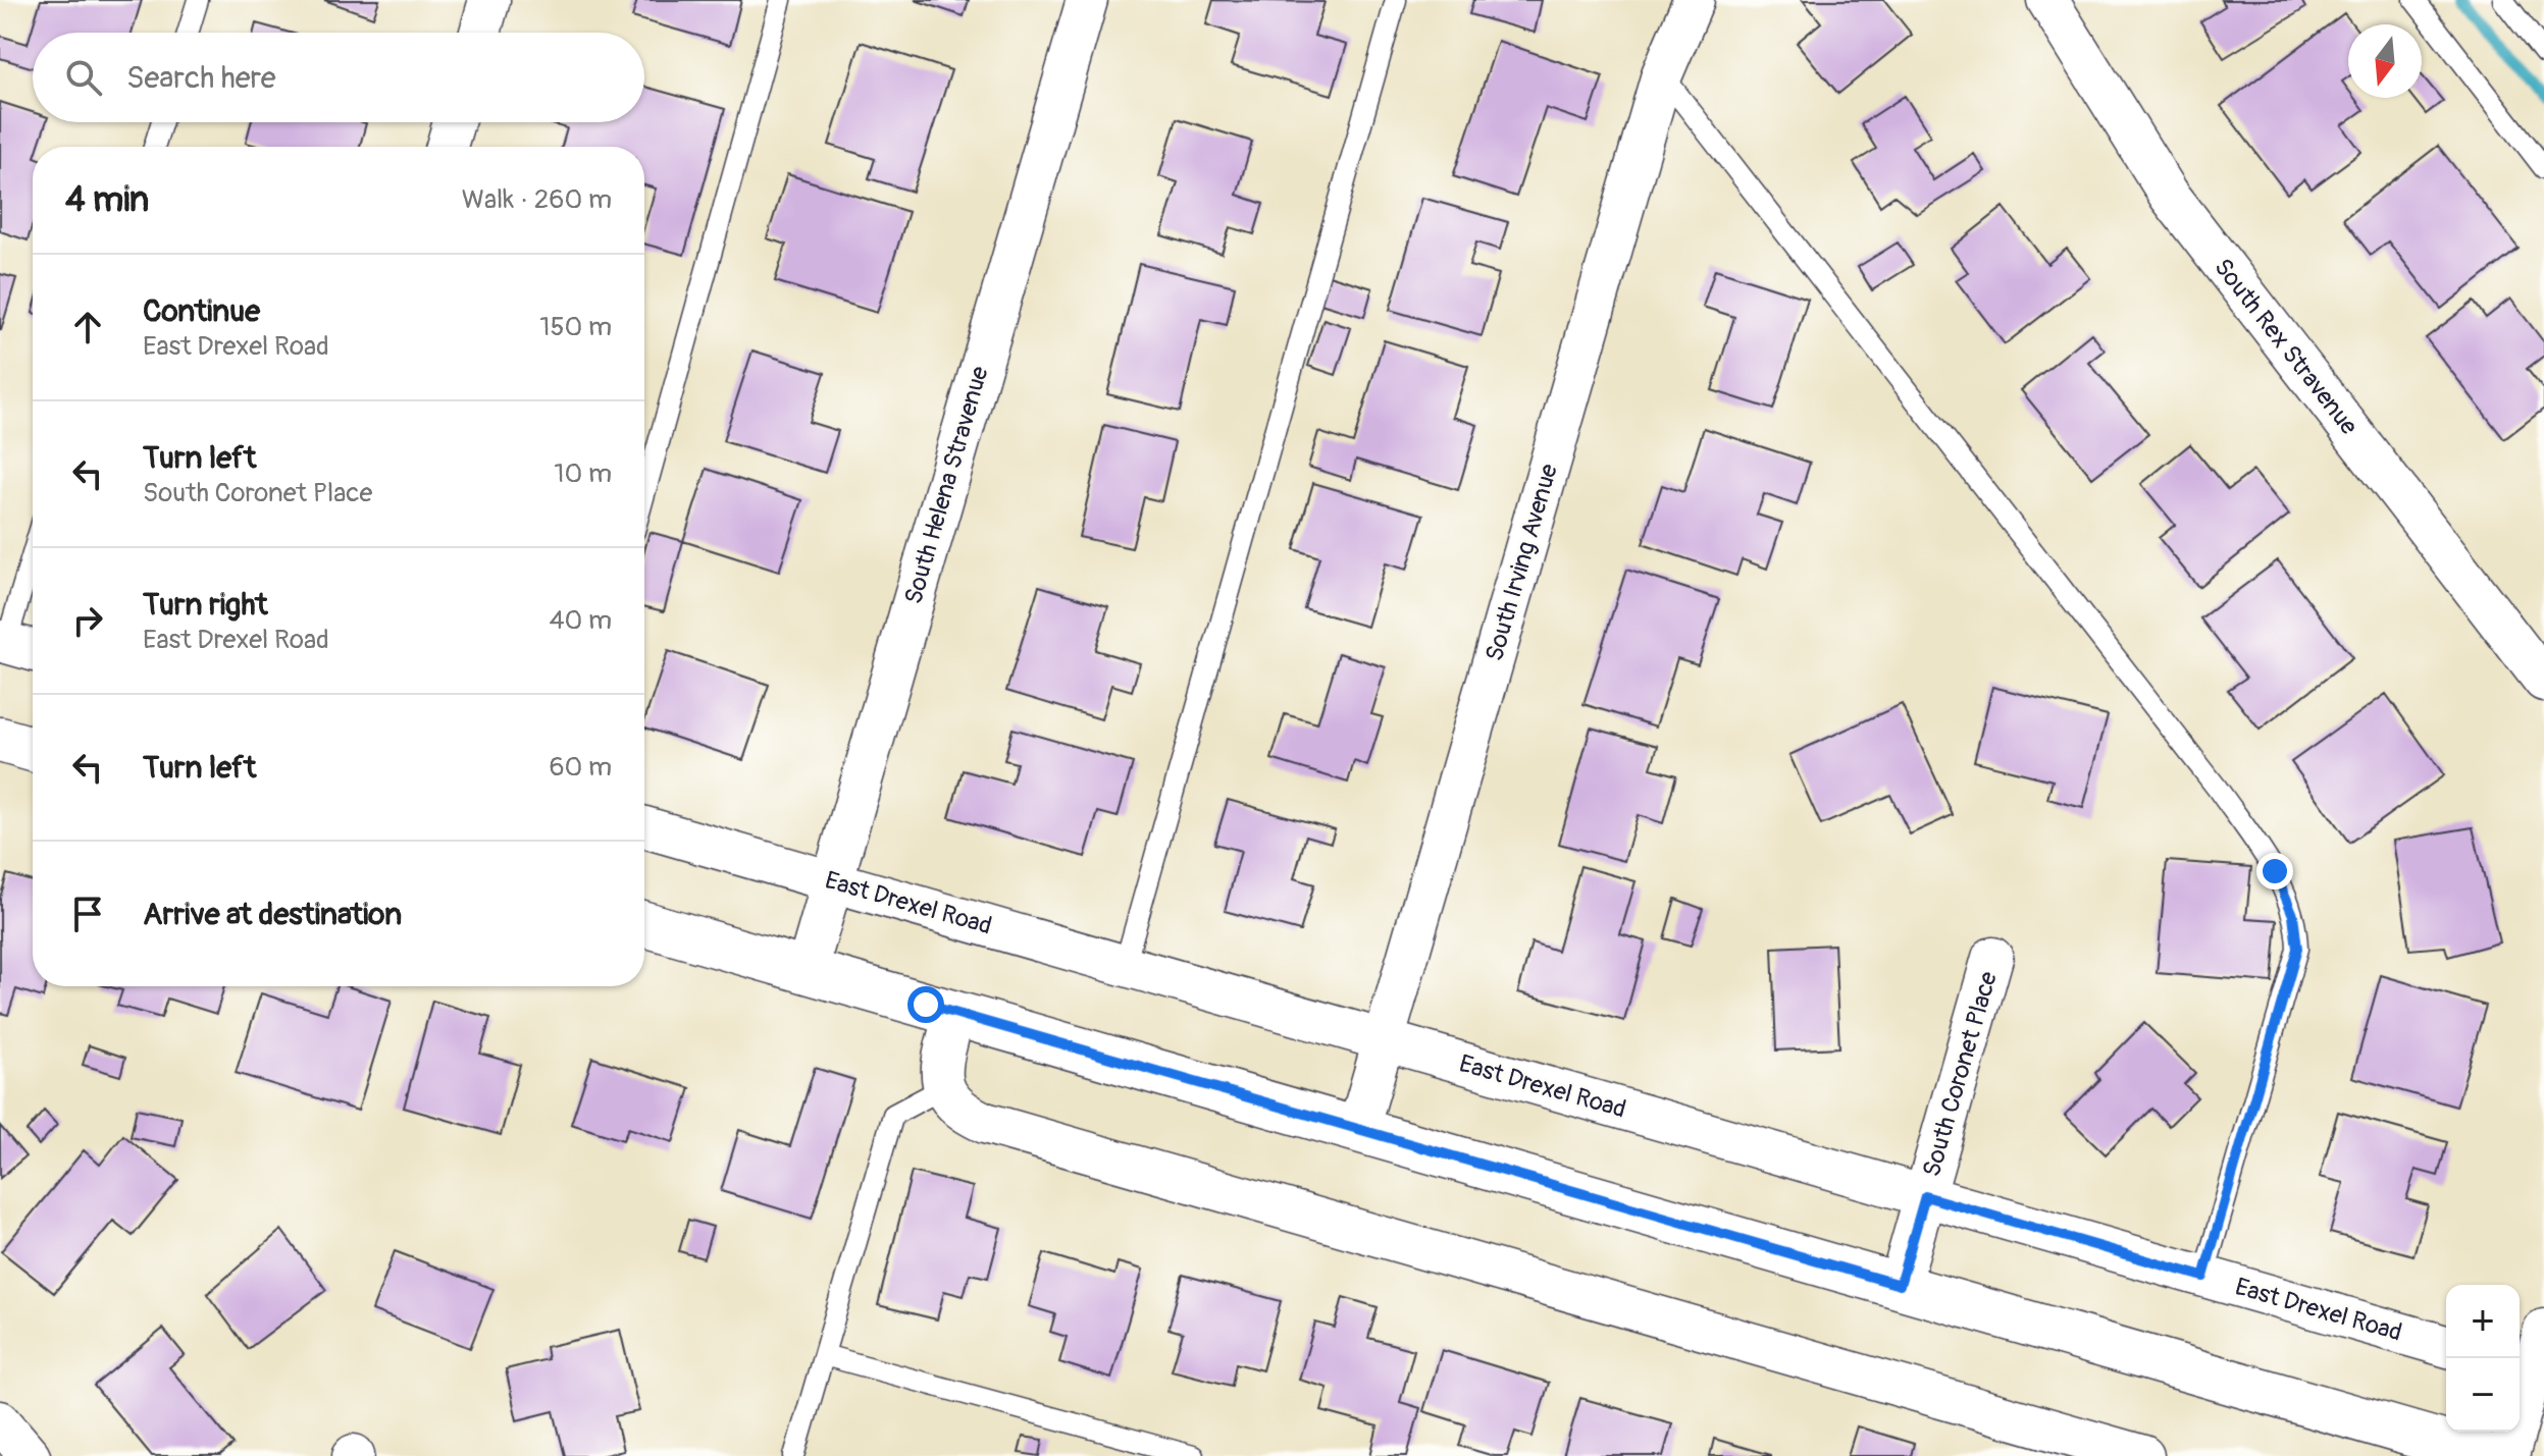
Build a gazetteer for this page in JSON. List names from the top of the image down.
{
  "streets": {
    "street": [
      "South Rex Stravenue",
      "South Helena Stravenue",
      "South Irving Avenue",
      "East Drexel Road",
      "South Coronet Place"
    ]
  },
  "crossings": [
    ["South Helena Stravenue", "East Drexel Road"],
    ["South Irving Avenue", "East Drexel Road"],
    ["East Drexel Road", "South Coronet Place"]
  ],
  "north": "bottom",
  "page": {
    "search": "Search here",
    "heading": ["4 min", "Walk · 260 m"],
    "list": [
      ["Continue", "East Drexel Road", "150 m"],
      ["Turn left", "South Coronet Place", "10 m"],
      ["Turn right", "East Drexel Road", "40 m"],
      ["Turn left", "60 m"],
      "Arrive at destination"
    ],
    "map_buttons": ["+", "−"]
  }
}
